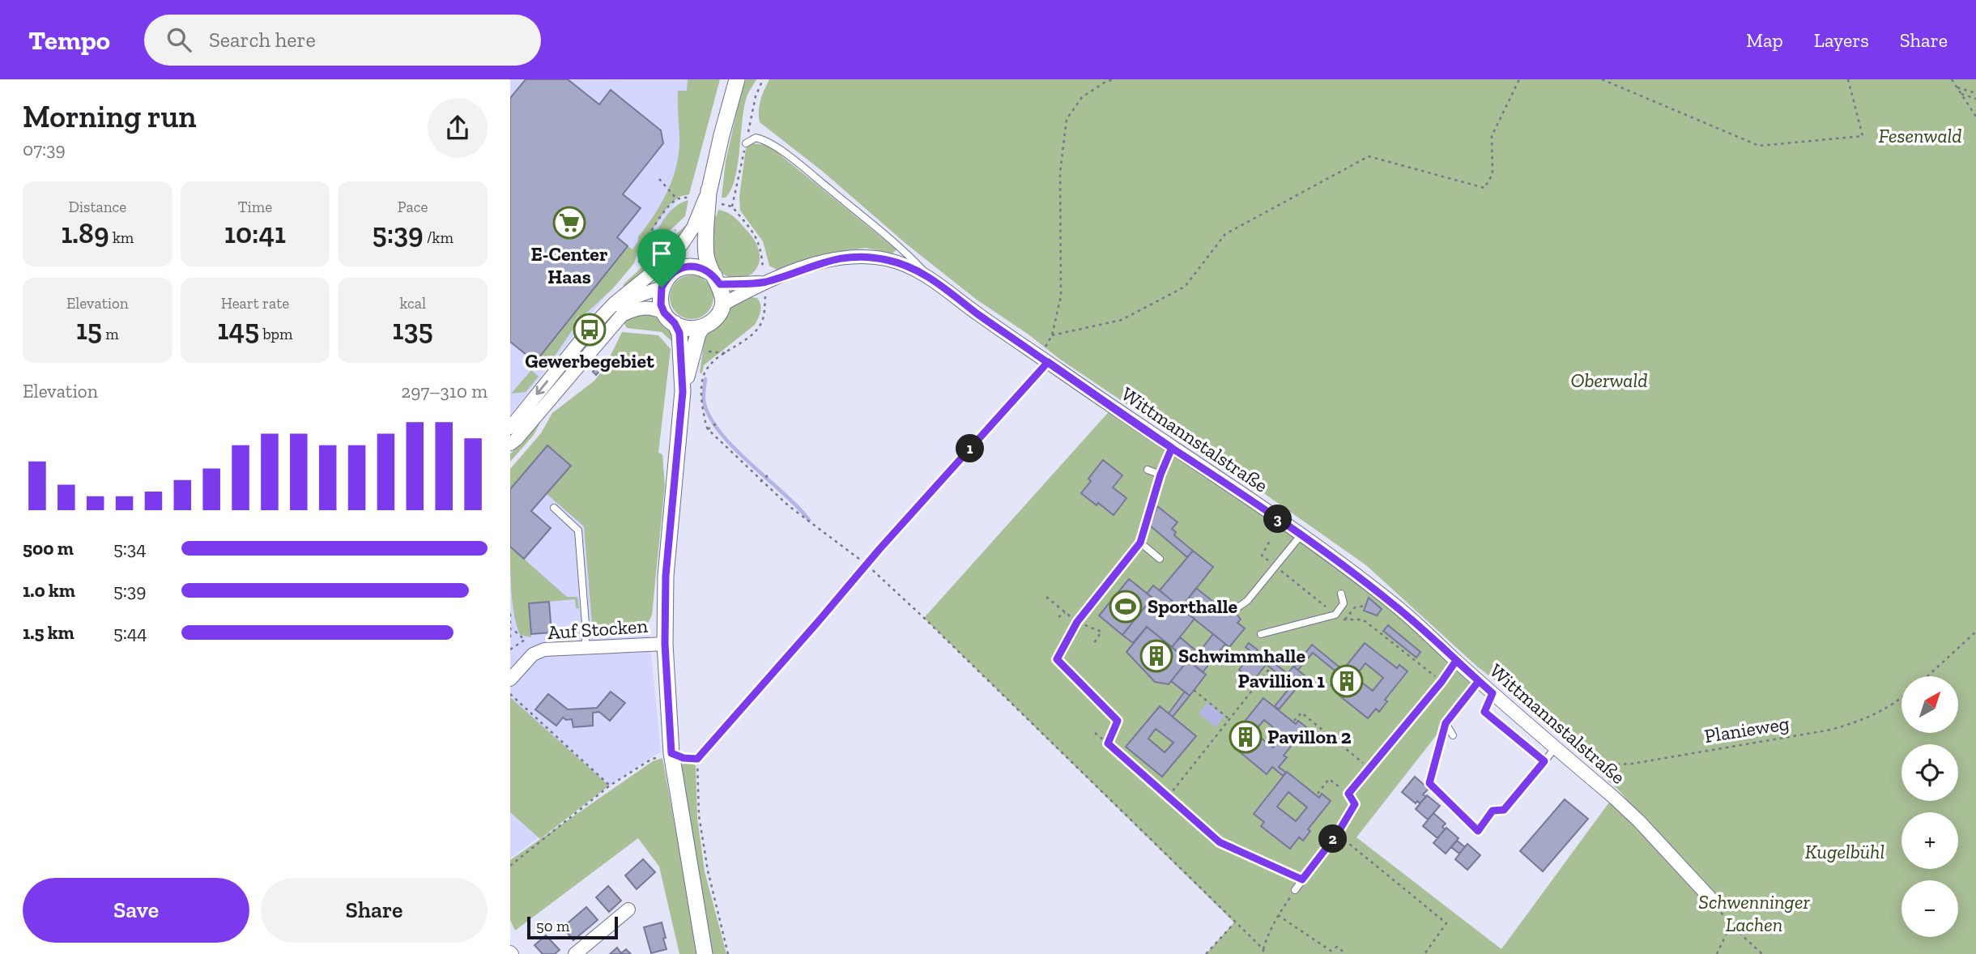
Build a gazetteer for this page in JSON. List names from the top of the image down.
{
  "streets": {
    "street": ["Wittmannstalstraße", "Auf Stocken"],
    "path": ["Planieweg"]
  },
  "crossings": [
    ["Wittmannstalstraße", "Planieweg"]
  ],
  "parks": [
    "Fesenwald",
    "Oberwald",
    "Kugelbühl",
    "Schwenninger Lachen"
  ],
  "places": {
    "supermarket": ["E-Center Haas"],
    "bus stop": ["Gewerbegebiet"],
    "sports": ["Sporthalle"],
    "building": ["Schwimmhalle", "Pavillion 1", "Pavillon 2"]
  },
  "scale_bar": "50 m",
  "north": "top right",
  "page": {
    "header": "Tempo",
    "search": "Search here",
    "nav": ["Map", "Layers", "Share"],
    "heading": ["Morning run", "07:39"],
    "stats": [
      ["Distance", "1.89 km"],
      ["Time", "10:41"],
      ["Pace", "5:39 /km"],
      ["Elevation", "15 m"],
      ["Heart rate", "145 bpm"],
      ["kcal", "135"]
    ],
    "chart": ["Elevation", "297–310 m"],
    "pins": ["1", "3", "2"],
    "list": [
      {
        "name": "500 m",
        "note": "5:34"
      },
      {
        "name": "1.0 km",
        "note": "5:39"
      },
      {
        "name": "1.5 km",
        "note": "5:44"
      }
    ],
    "map_buttons": ["+", "−"],
    "buttons": ["Save", "Share"],
    "scale": "50 m"
  }
}
